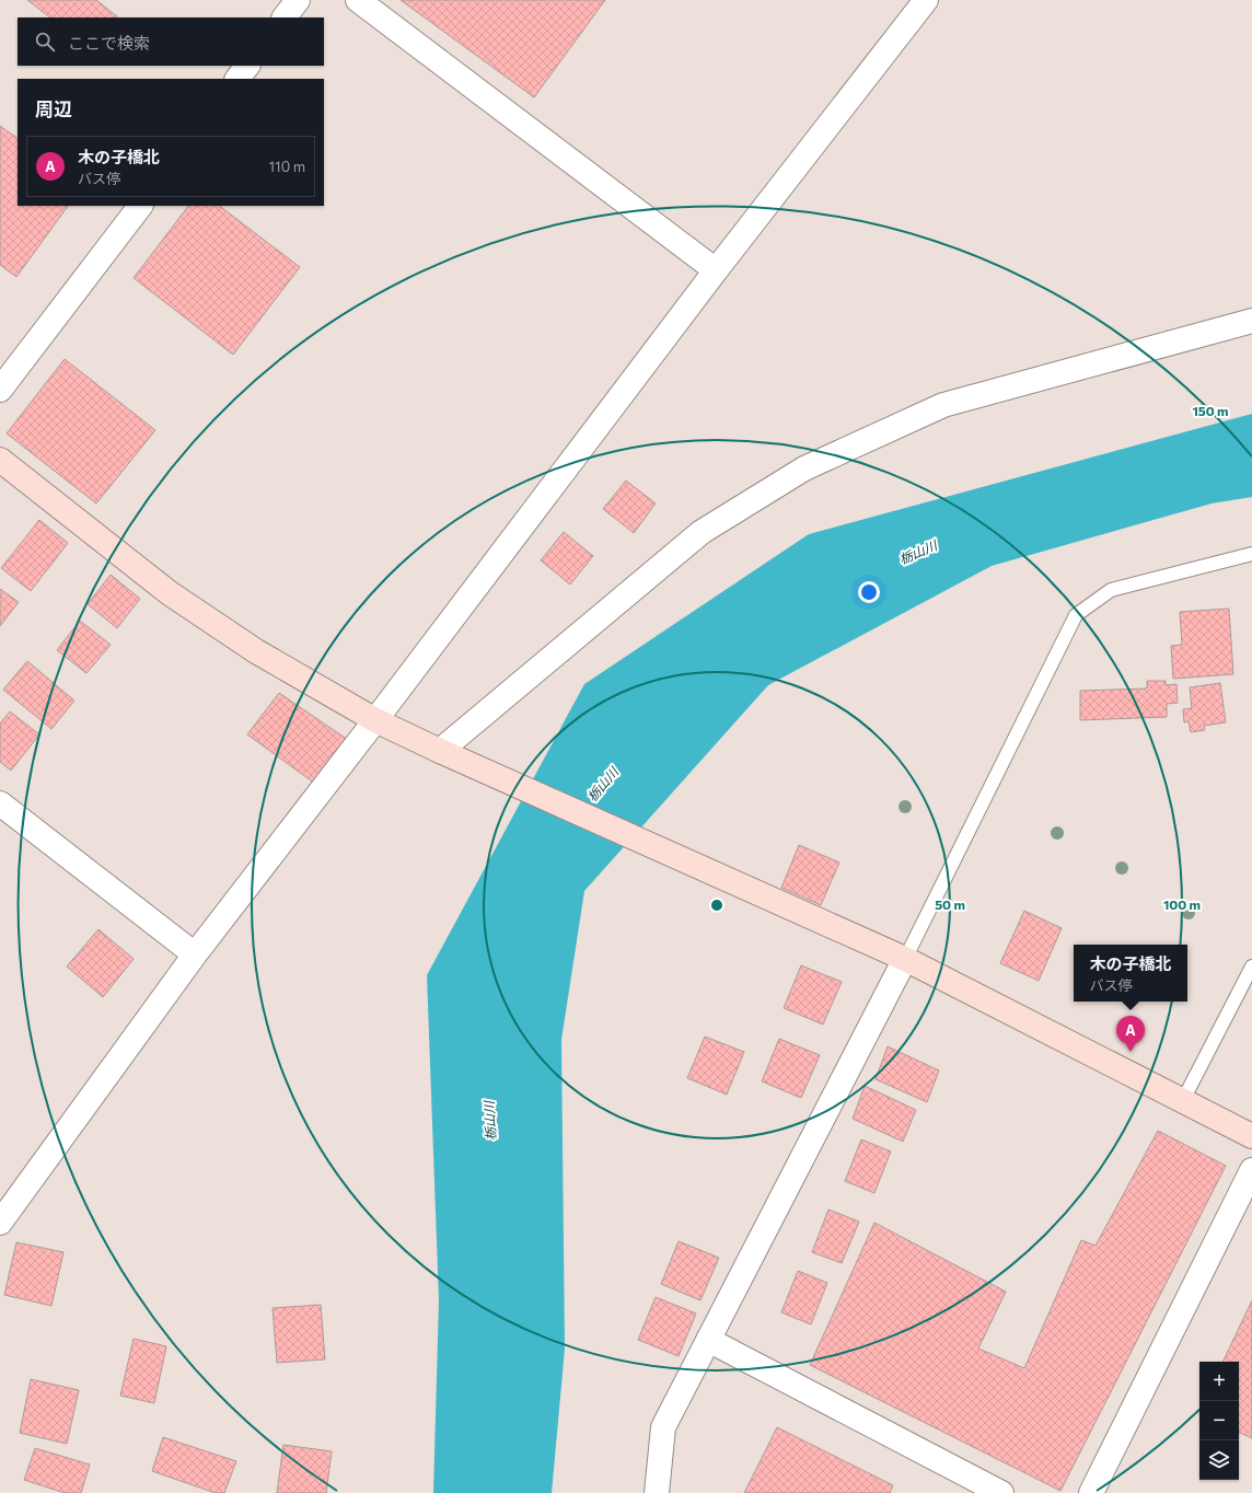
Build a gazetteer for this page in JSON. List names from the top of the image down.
{
  "water": ["栃山川"],
  "page": {
    "search": "ここで検索",
    "heading": "周辺",
    "list": [
      {
        "mark": "A",
        "name": "木の子橋北",
        "note": "バス停",
        "value": "110 m"
      }
    ],
    "popup": ["木の子橋北", "バス停"],
    "pins": "A",
    "map_buttons": ["+", "−"]
  },
  "rings": ["150 m", "50 m", "100 m"]
}
